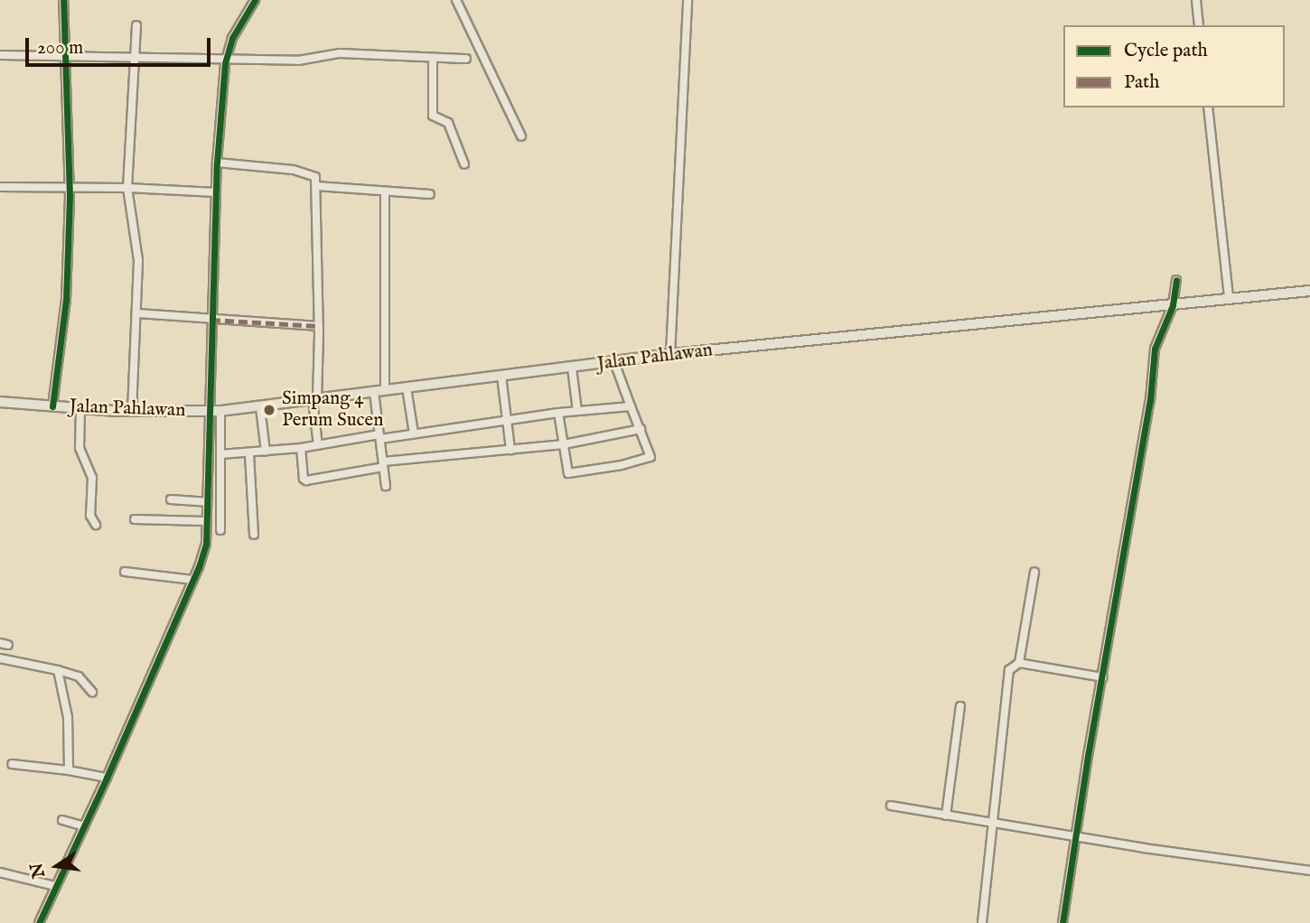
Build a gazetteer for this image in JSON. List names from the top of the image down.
{
  "streets": {
    "main road": ["Jalan Pahlawan"]
  },
  "places": ["Simpang 4 Perum Sucen"],
  "legend": ["Cycle path", "Path"],
  "scale_bar": "200 m",
  "north": "left"
}
